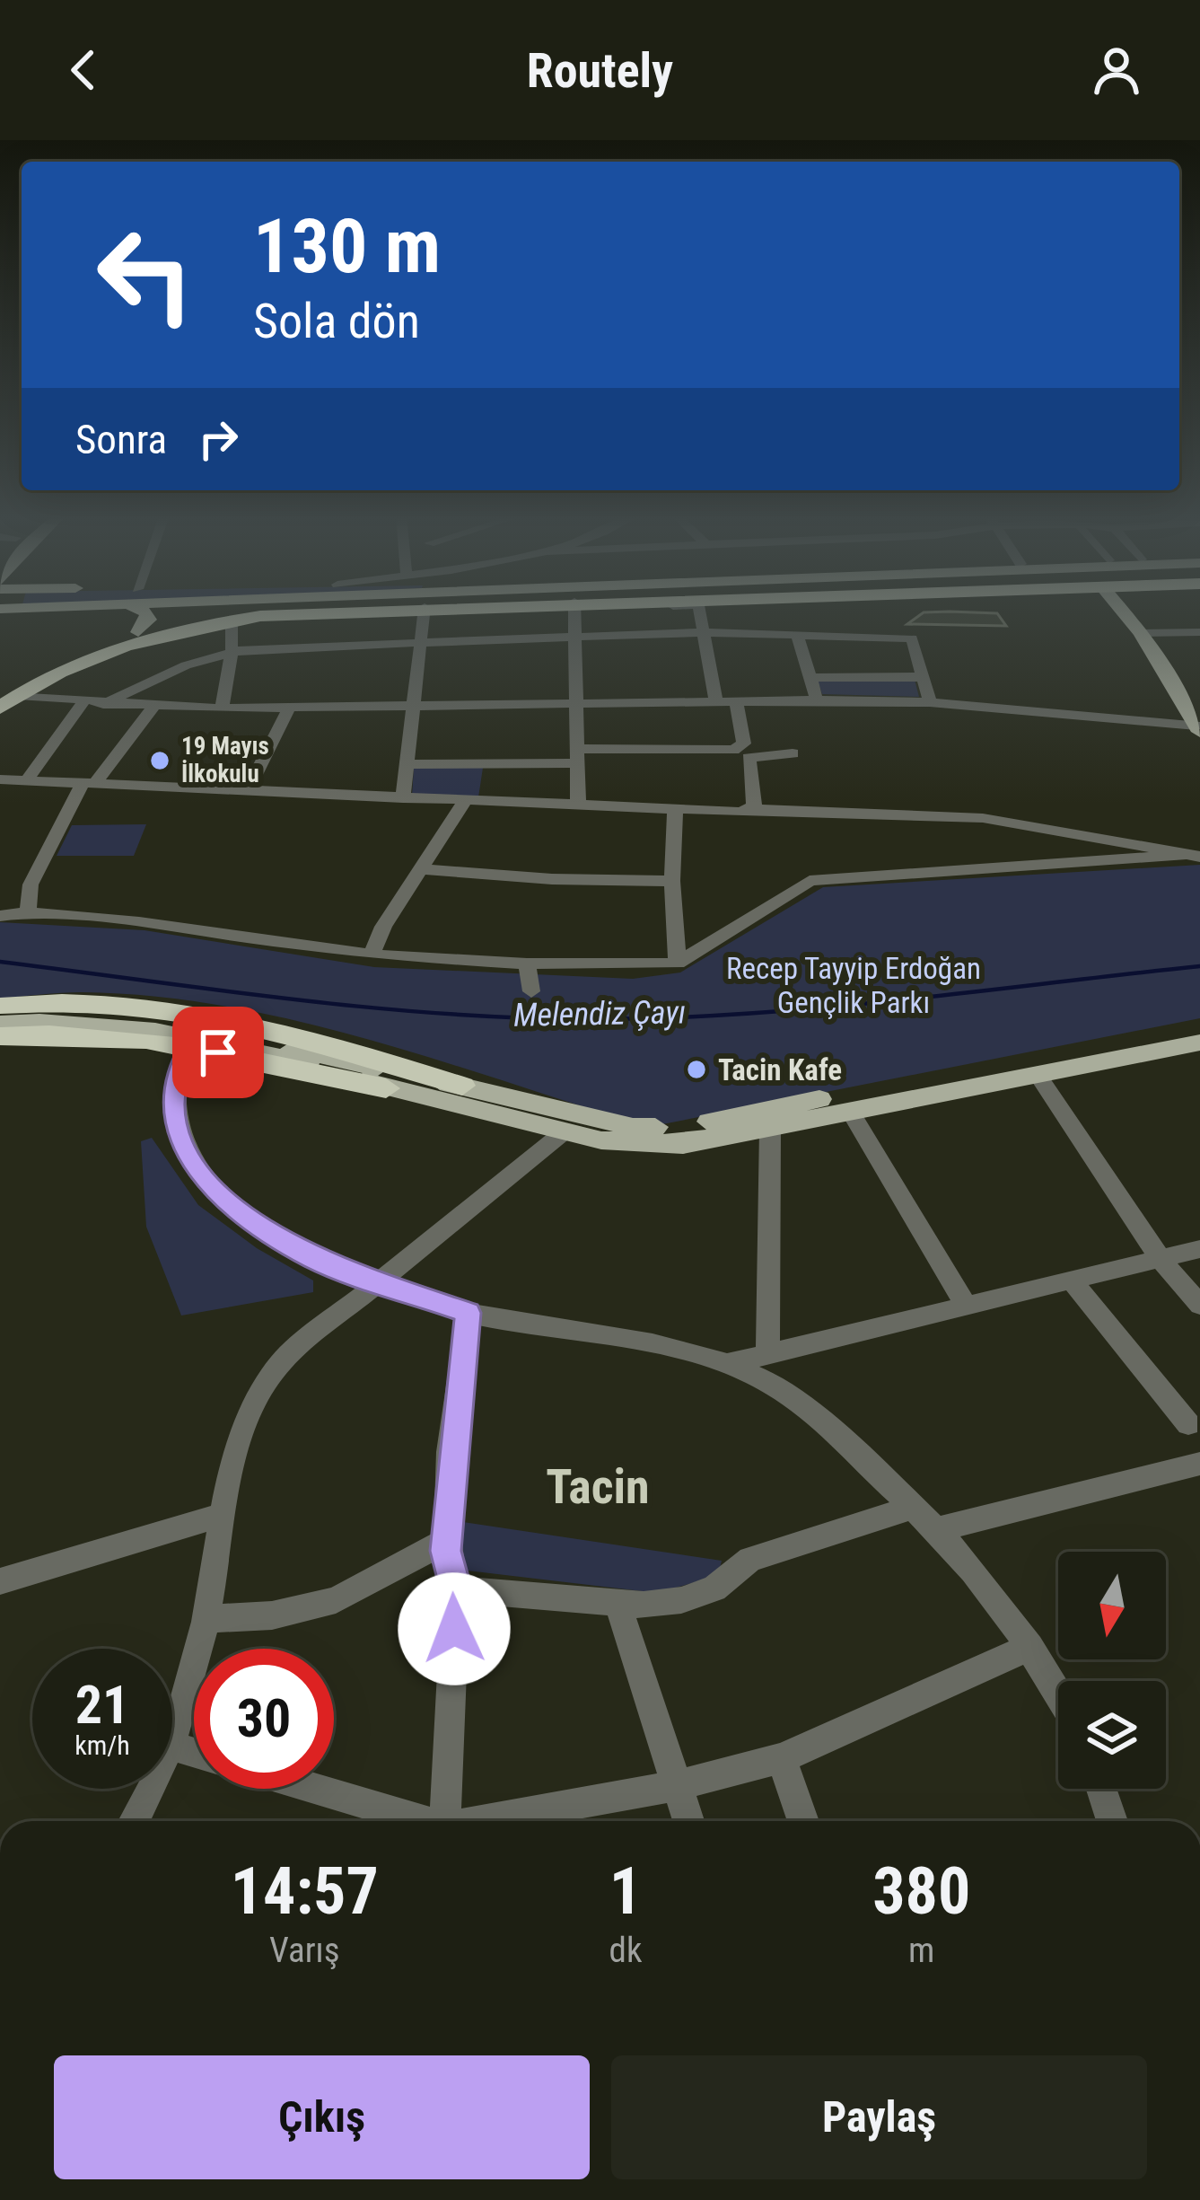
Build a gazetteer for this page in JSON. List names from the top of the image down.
{
  "districts": ["Tacin"],
  "water": ["Melendiz Çayı"],
  "parks": ["Recep Tayyip Erdoğan Gençlik Parkı"],
  "places": ["19 Mayıs İlkokulu", "Tacin Kafe"],
  "north": "bottom",
  "page": {
    "header": "Routely",
    "turn": ["130 m", "Sola dön"],
    "then": "Sonra",
    "speed": "21 km/h",
    "limit": "30",
    "eta": [
      "14:57",
      "Varış",
      "1",
      "dk",
      "380",
      "m"
    ],
    "buttons": ["Çıkış", "Paylaş"]
  }
}
